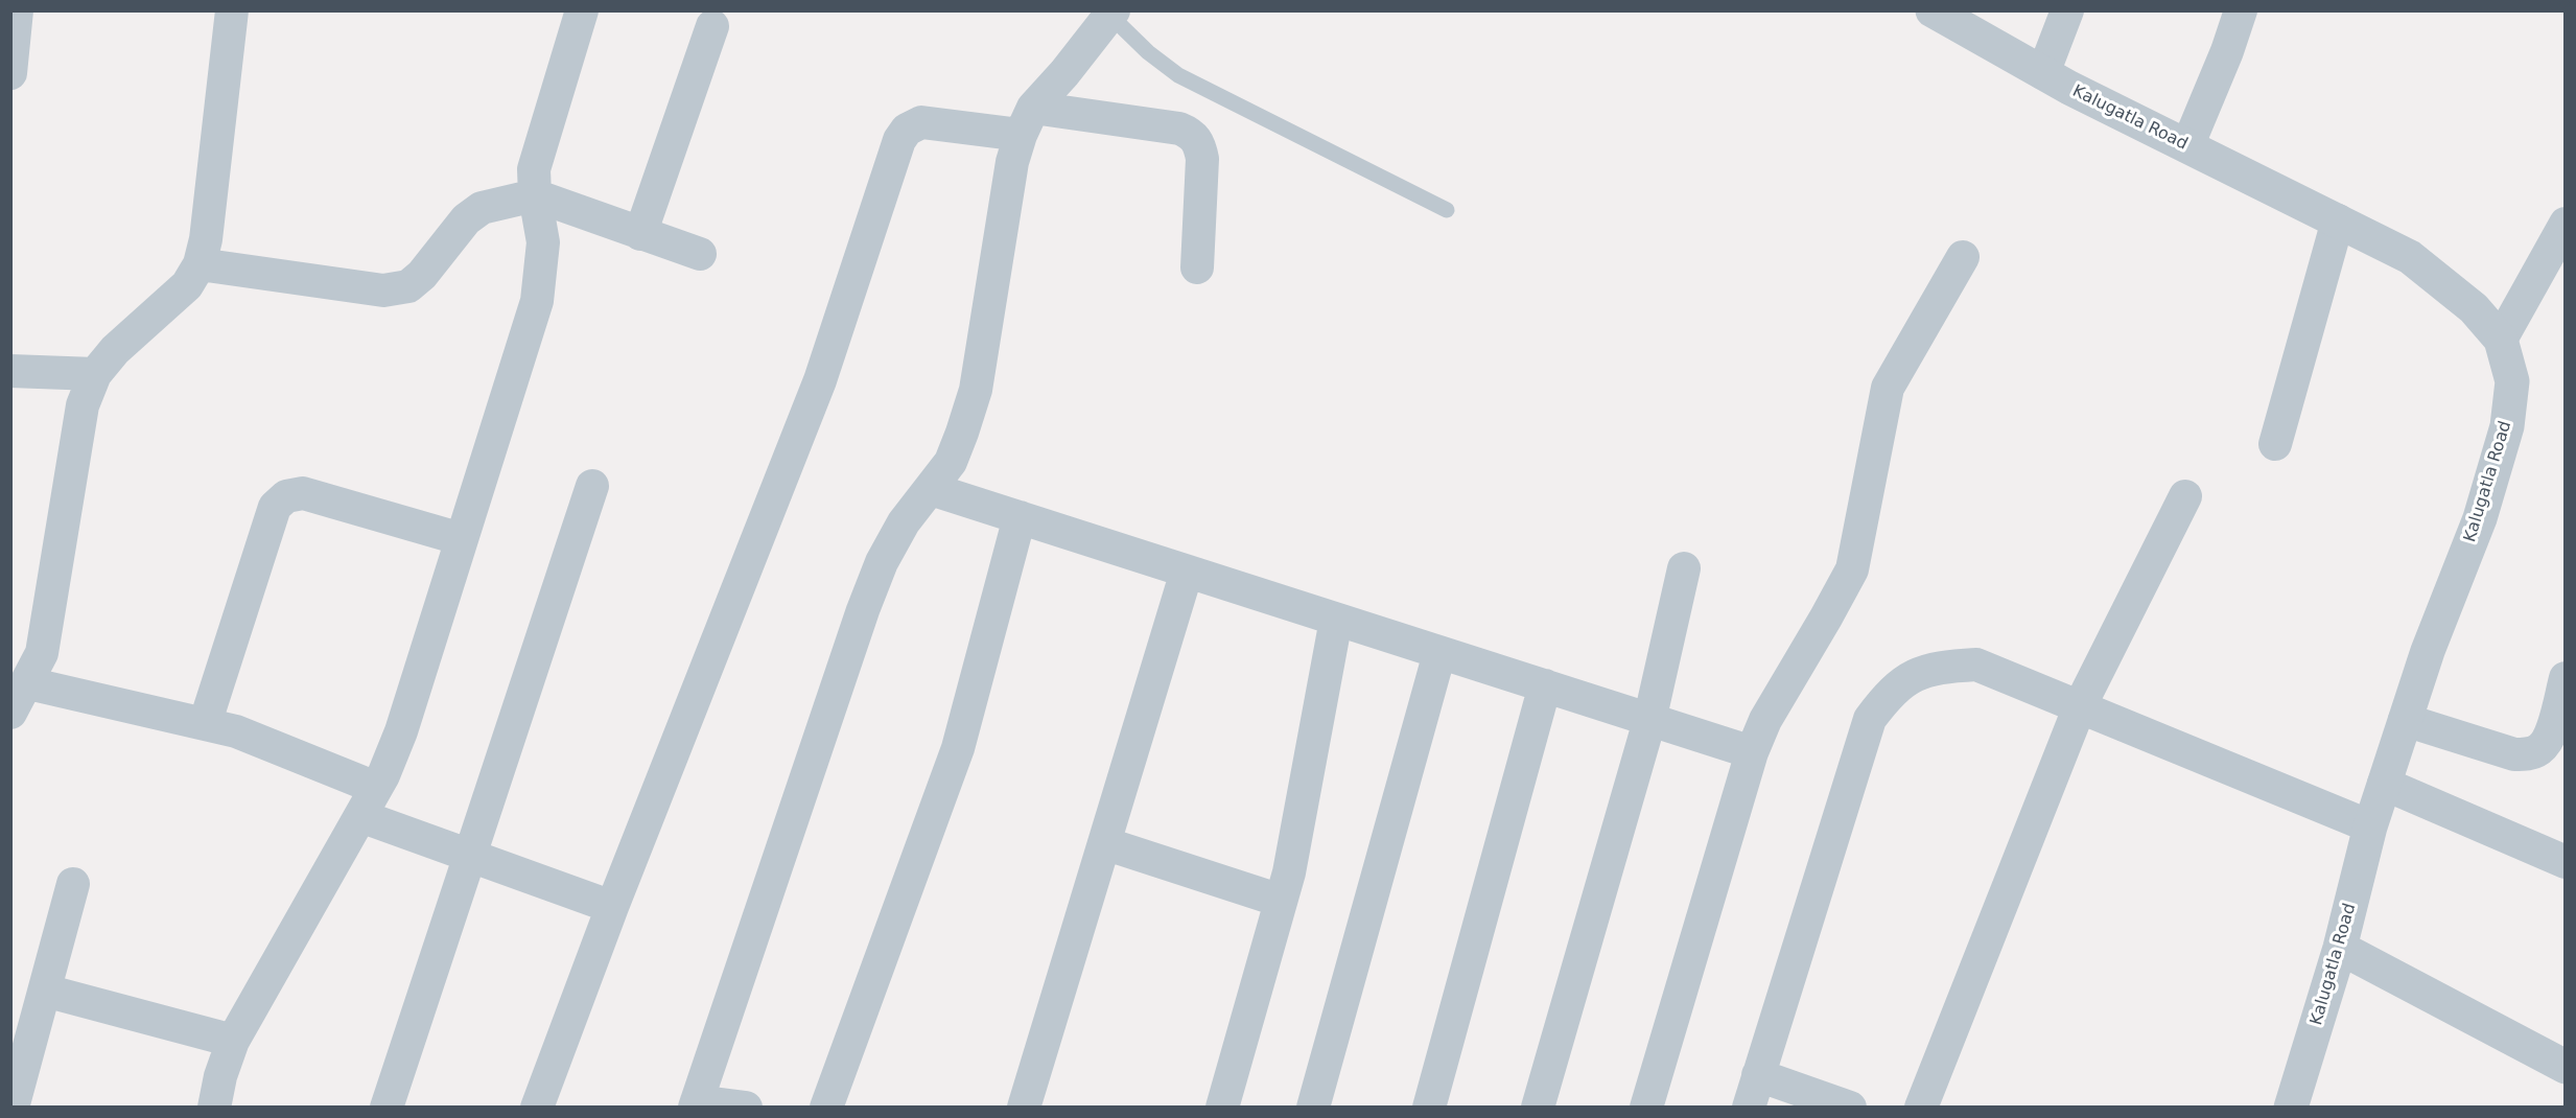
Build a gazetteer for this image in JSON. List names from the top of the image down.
{
  "streets": {
    "street": ["Kalugatla Road"]
  }
}
